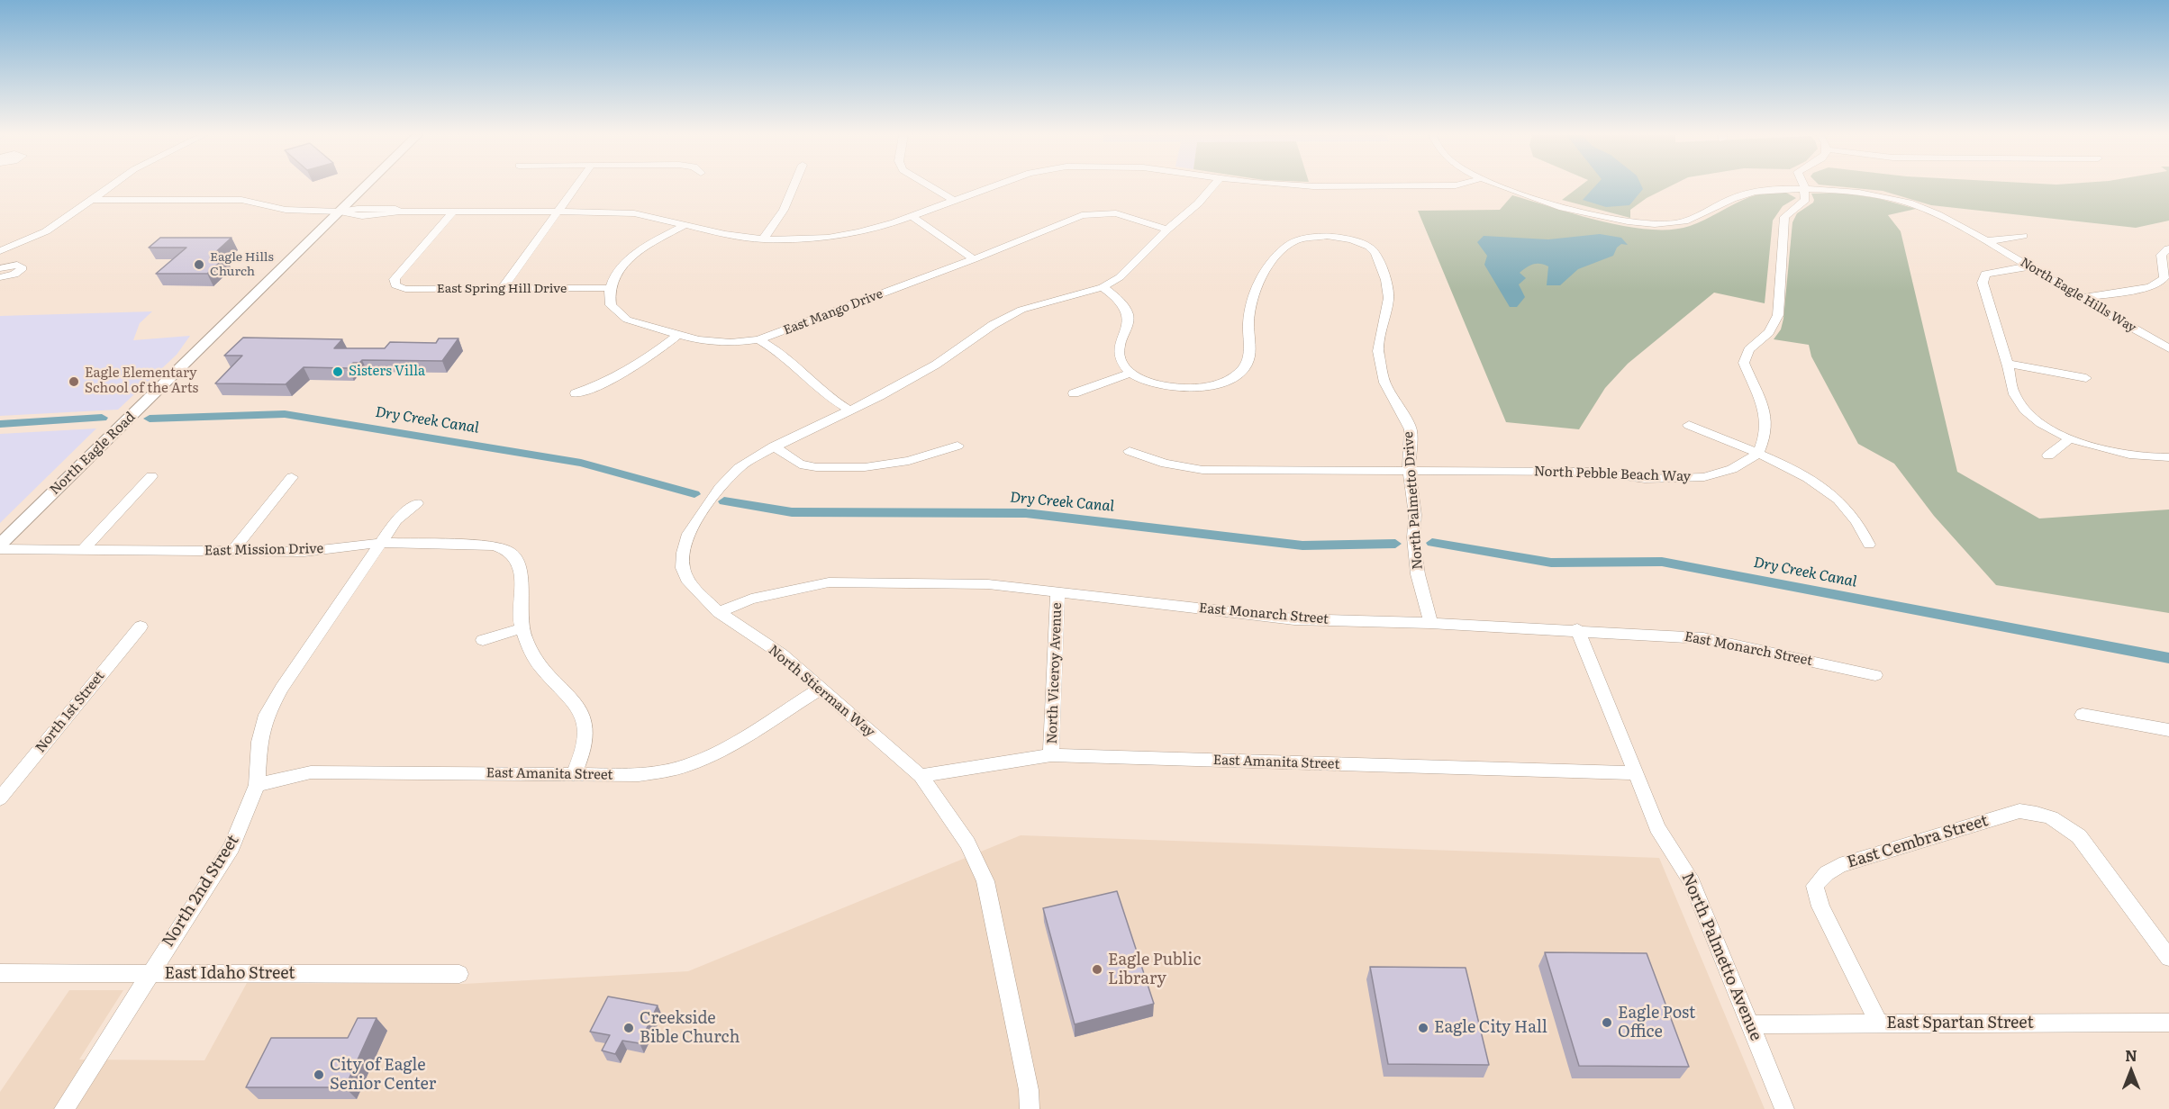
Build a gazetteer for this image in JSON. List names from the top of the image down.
{
  "streets": {
    "main road": ["North Eagle Road"],
    "street": [
      "East Spring Hill Drive",
      "North Eagle Hills Way",
      "East Mango Drive",
      "North Pebble Beach Way",
      "North Palmetto Drive",
      "East Mission Drive",
      "East Monarch Street",
      "North Viceroy Avenue",
      "North Stierman Way",
      "North 1st Street",
      "East Amanita Street",
      "East Cembra Street",
      "North 2nd Street",
      "North Palmetto Avenue",
      "East Idaho Street",
      "East Spartan Street"
    ]
  },
  "crossings": [
    ["East Spring Hill Drive", "East Mango Drive"],
    ["East Mango Drive", "North Stierman Way"],
    ["North Pebble Beach Way", "North Palmetto Drive"],
    ["North Palmetto Drive", "East Monarch Street"],
    ["East Mission Drive", "East Amanita Street"],
    ["East Mission Drive", "North 2nd Street"],
    ["East Monarch Street", "North Viceroy Avenue"],
    ["East Monarch Street", "North Stierman Way"],
    ["East Monarch Street", "North Palmetto Avenue"],
    ["North Viceroy Avenue", "East Amanita Street"],
    ["North Stierman Way", "East Amanita Street"],
    ["East Amanita Street", "North 2nd Street"],
    ["East Amanita Street", "North Palmetto Avenue"],
    ["East Cembra Street", "East Spartan Street"],
    ["North 2nd Street", "East Idaho Street"],
    ["North Palmetto Avenue", "East Spartan Street"]
  ],
  "water": ["Dry Creek Canal"],
  "places": [
    "Eagle Hills Church",
    "Sisters Villa",
    "Eagle Elementary School of the Arts",
    "Eagle Public Library",
    "Eagle Post Office",
    "Creekside Bible Church",
    "Eagle City Hall",
    "City of Eagle Senior Center"
  ],
  "north": "top"
}
